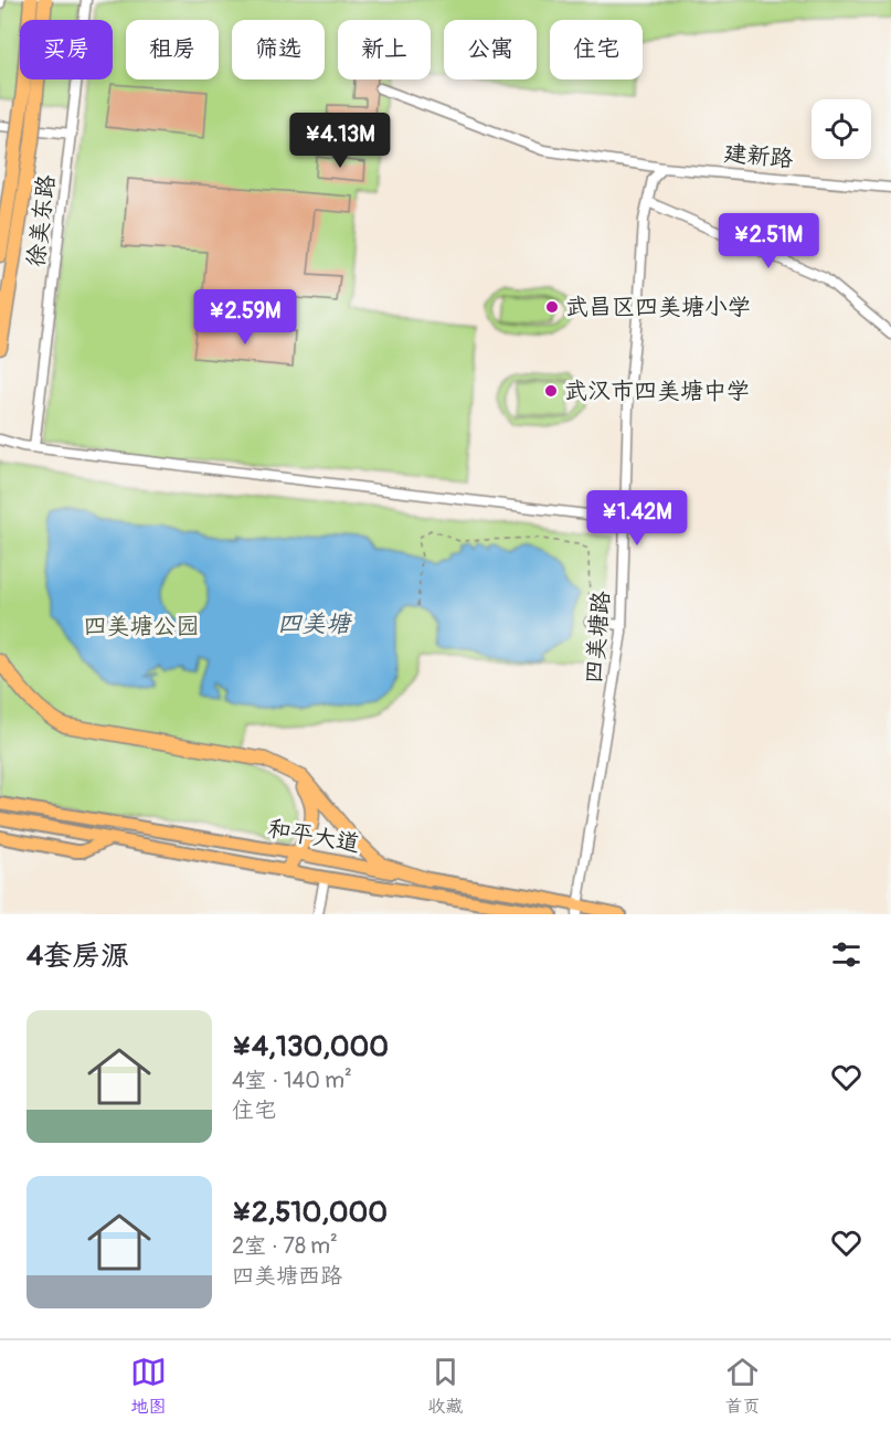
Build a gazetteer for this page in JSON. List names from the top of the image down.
{
  "streets": {
    "main road": ["和平大道"],
    "street": ["建新路", "徐美东路", "四美塘路"]
  },
  "crossings": [
    ["建新路", "四美塘路"],
    ["四美塘路", "和平大道"]
  ],
  "water": ["四美塘"],
  "parks": ["四美塘公园"],
  "places": ["武昌区四美塘小学", "武汉市四美塘中学"],
  "page": {
    "chip": [
      "买房",
      "租房",
      "筛选",
      "新上",
      "公寓",
      "住宅"
    ],
    "price": [
      "¥4.13M",
      "¥2.51M",
      "¥2.59M",
      "¥1.42M"
    ],
    "heading": "4套房源",
    "list": [
      {
        "name": "¥4,130,000",
        "note": "4室 · 140 m² · 住宅"
      },
      {
        "name": "¥2,510,000",
        "note": "2室 · 78 m² · 四美塘西路"
      }
    ],
    "tabs": ["地图", "收藏", "首页"]
  }
}
